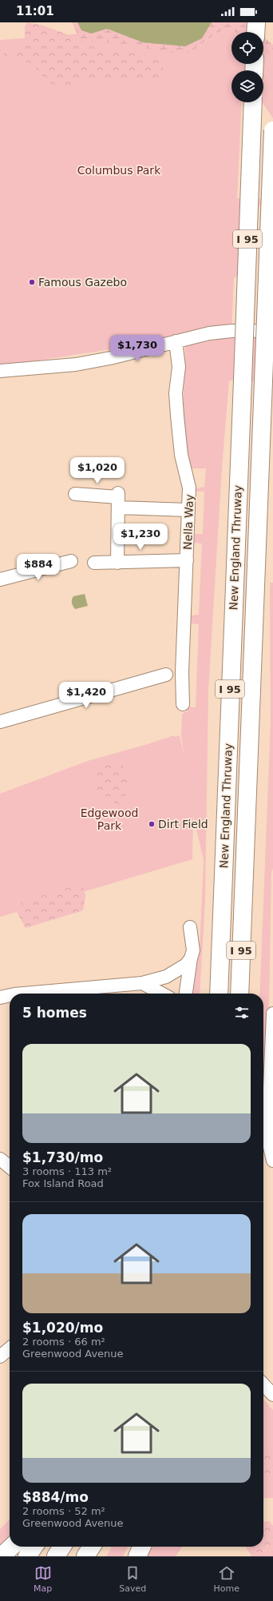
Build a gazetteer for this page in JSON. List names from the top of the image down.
{
  "streets": {
    "highway": ["I 95", "New England Thruway"],
    "street": ["Nella Way"]
  },
  "parks": ["Columbus Park", "Edgewood Park"],
  "places": ["Famous Gazebo", "Dirt Field"],
  "page": {
    "status": "11:01",
    "price": [
      "$1,730",
      "$1,020",
      "$1,230",
      "$884",
      "$1,420"
    ],
    "heading": "5 homes",
    "list": [
      {
        "name": "$1,730/mo",
        "note": "3 rooms · 113 m² · Fox Island Road"
      },
      {
        "name": "$1,020/mo",
        "note": "2 rooms · 66 m² · Greenwood Avenue"
      },
      {
        "name": "$884/mo",
        "note": "2 rooms · 52 m² · Greenwood Avenue"
      }
    ],
    "tabs": ["Map", "Saved", "Home"]
  }
}
